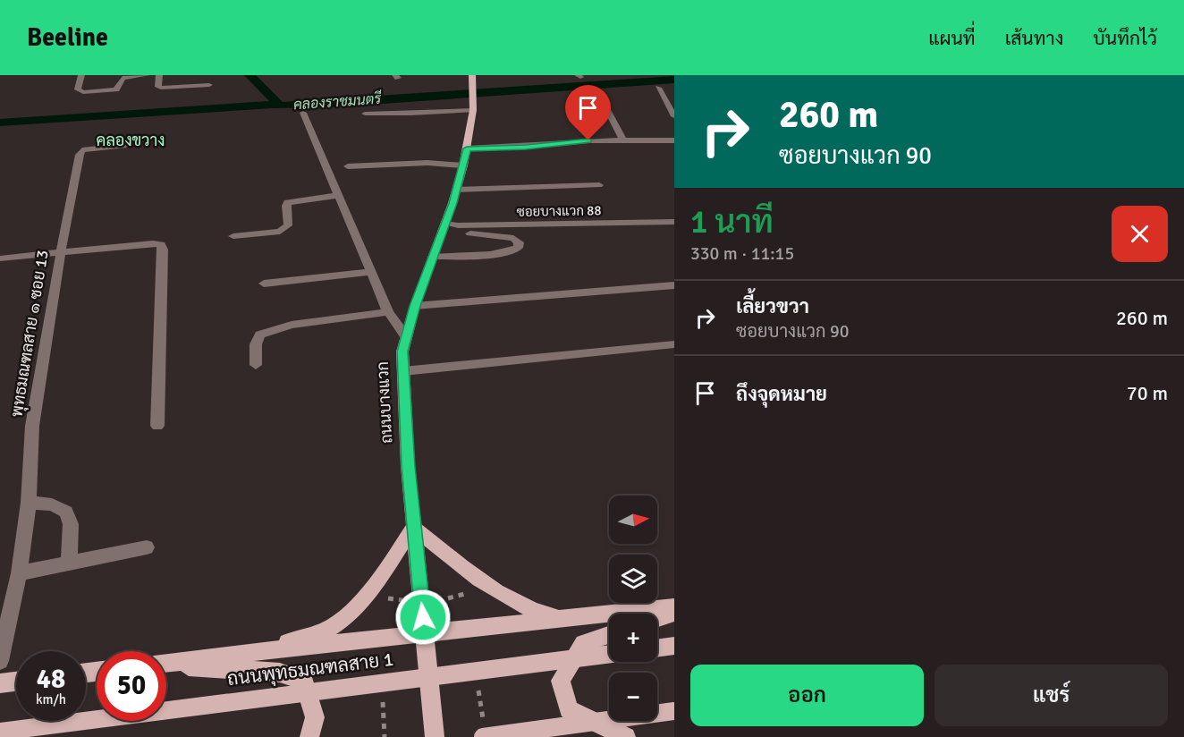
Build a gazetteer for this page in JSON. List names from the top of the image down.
{
  "streets": {
    "main road": ["ถนนบางแวก", "ถนนพุทธมณฑลสาย 1"],
    "street": ["ซอยบางแวก 88", "พุทธมณฑลสาย ๑ ซอย 13"]
  },
  "crossings": [
    ["ซอยบางแวก 88", "ถนนบางแวก"],
    ["ถนนบางแวก", "ถนนพุทธมณฑลสาย 1"]
  ],
  "districts": ["คลองขวาง"],
  "water": ["คลองราชมนตรี"],
  "north": "right",
  "page": {
    "header": "Beeline",
    "nav": ["แผนที่", "เส้นทาง", "บันทึกไว้"],
    "turn": ["260 m", "ซอยบางแวก 90"],
    "heading": ["1 นาที", "330 m · 11:15"],
    "list": [
      {
        "name": "เลี้ยวขวา",
        "note": "ซอยบางแวก 90",
        "value": "260 m"
      },
      {
        "name": "ถึงจุดหมาย",
        "value": "70 m"
      }
    ],
    "map_buttons": ["+", "−"],
    "speed": "48 km/h",
    "limit": "50",
    "buttons": ["ออก", "แชร์"]
  }
}
